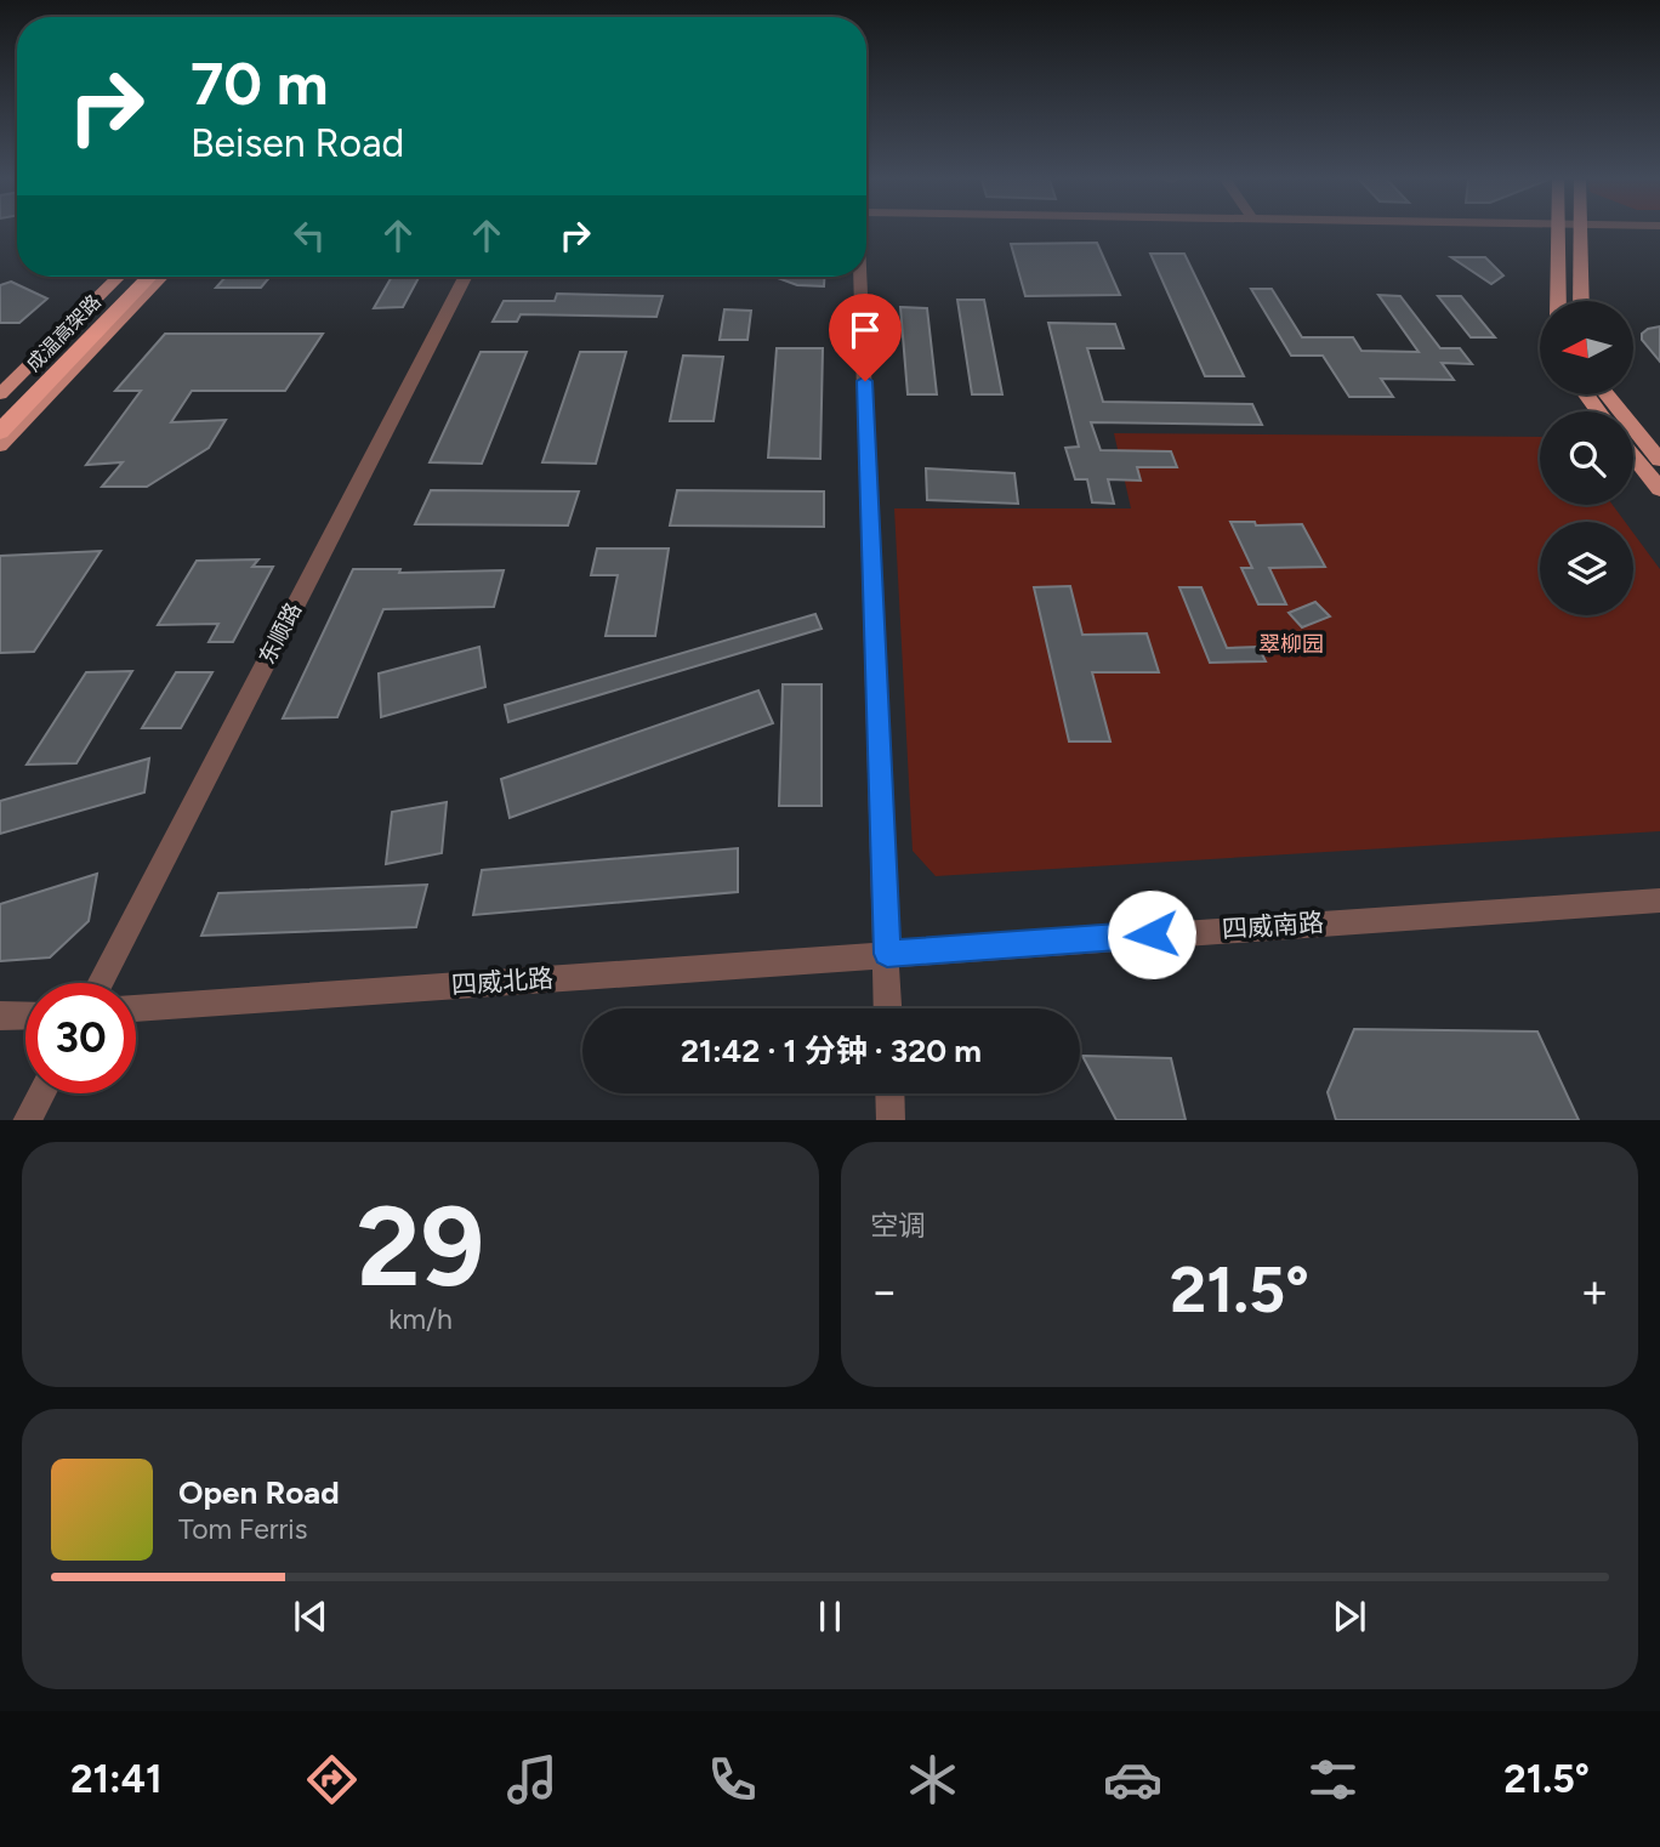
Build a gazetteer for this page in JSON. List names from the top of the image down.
{
  "streets": {
    "highway": ["成温高架路"],
    "street": ["东顺路", "四威南路", "四威北路"]
  },
  "crossings": [
    ["四威南路", "四威北路"]
  ],
  "parks": ["翠柳园"],
  "north": "left",
  "page": {
    "turn": ["70 m", "Beisen Road"],
    "limit": "30",
    "trip": "21:42 · 1 分钟 · 320 m",
    "tile": [
      ["29", "km/h"],
      "空调"
    ],
    "heat": ["−", "21.5°", "+"],
    "song": ["Open Road", "Tom Ferris"],
    "tabs": ["21:41", "21.5°"]
  }
}
